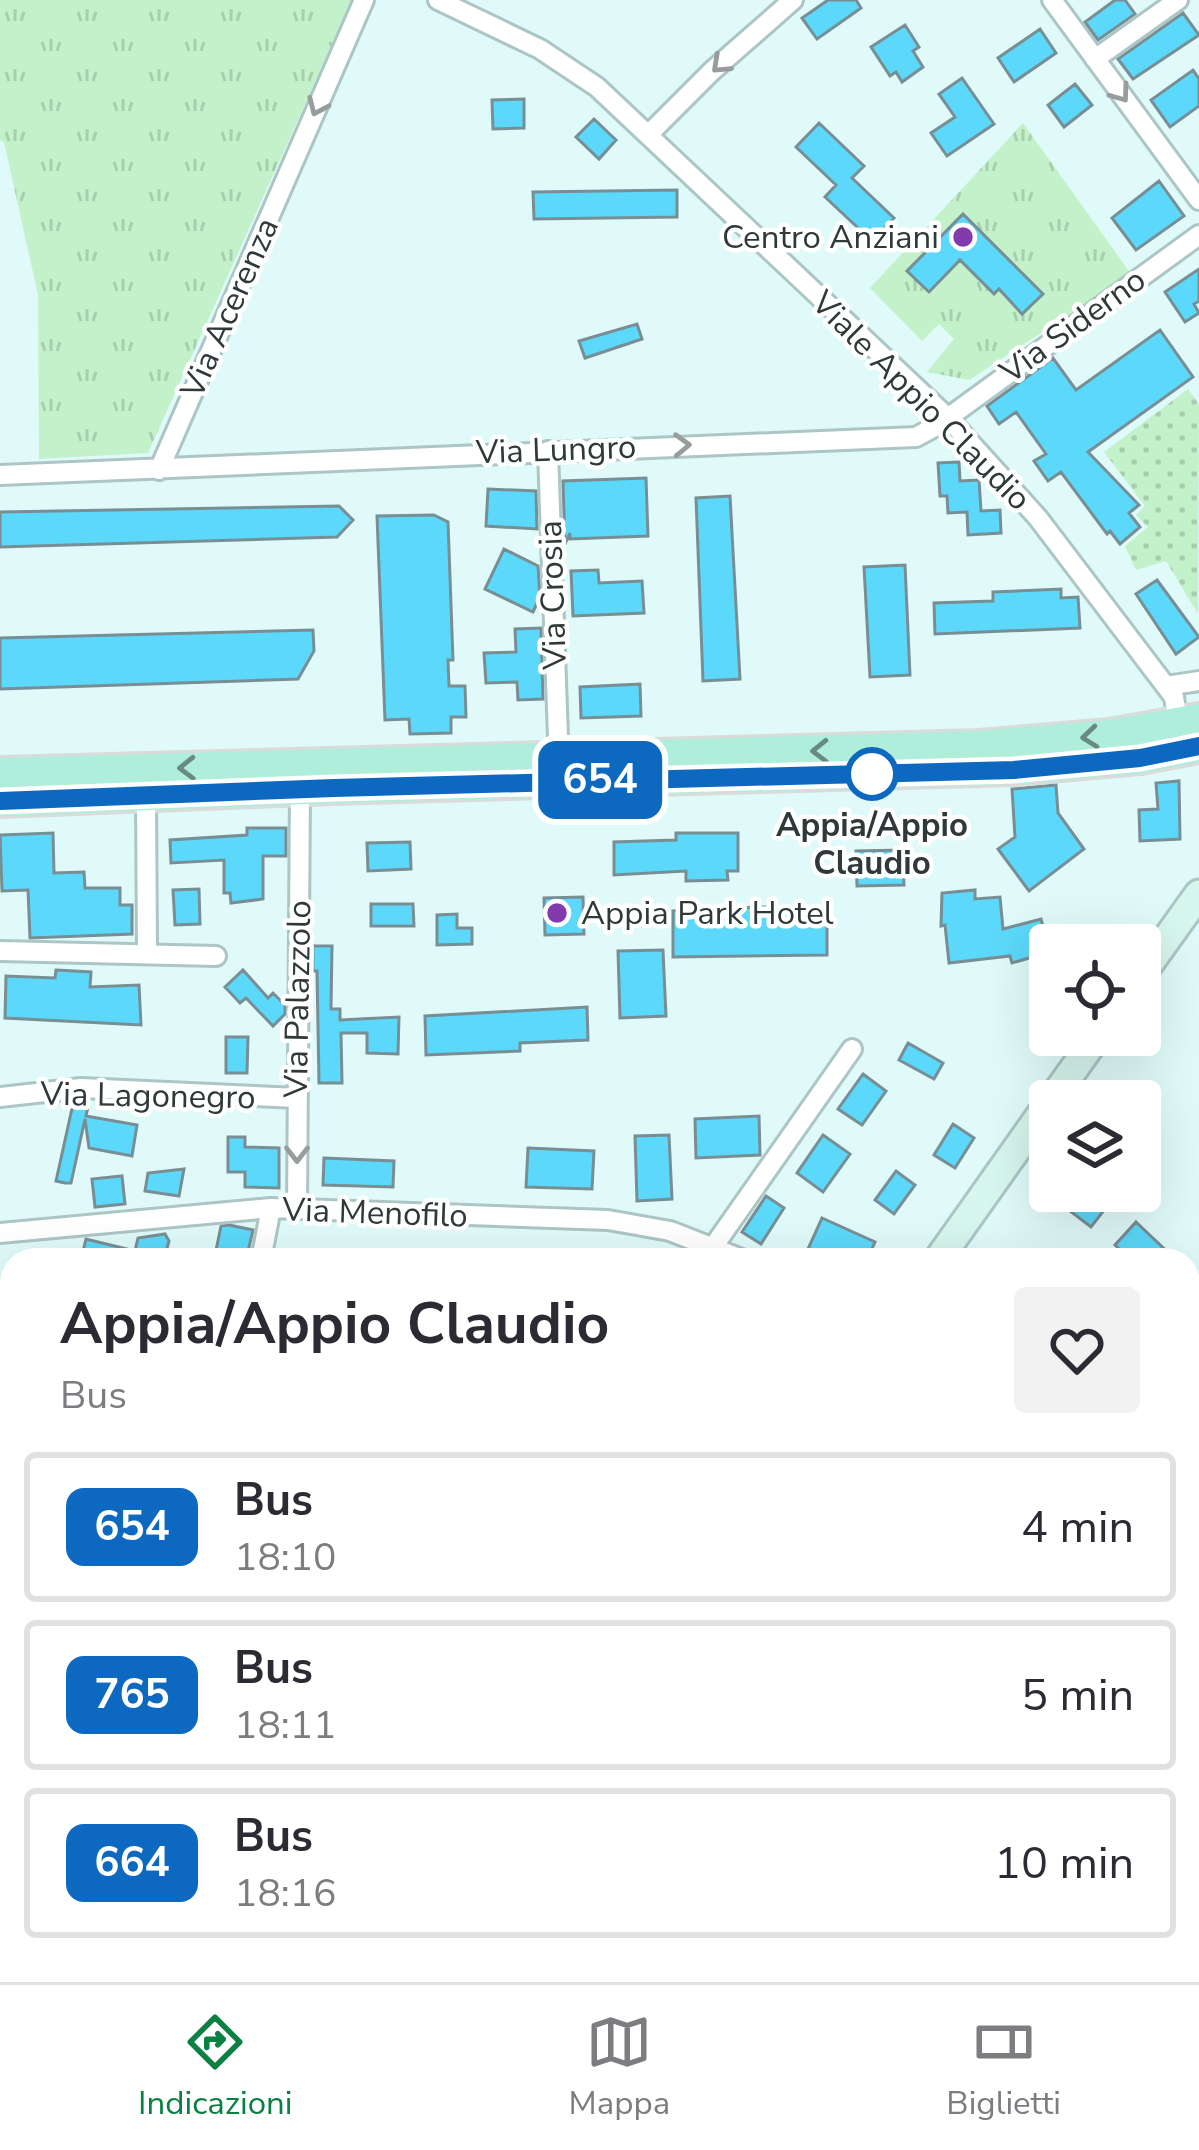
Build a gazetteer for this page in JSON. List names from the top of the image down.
{
  "streets": {
    "street": [
      "Via Acerenza",
      "Via Siderno",
      "Viale Appio Claudio",
      "Via Lungro",
      "Via Crosia",
      "Via Palazzolo",
      "Via Lagonegro",
      "Via Menofilo"
    ]
  },
  "crossings": [
    ["Via Acerenza", "Via Lungro"],
    ["Via Siderno", "Viale Appio Claudio"],
    ["Via Siderno", "Via Lungro"],
    ["Viale Appio Claudio", "Via Lungro"],
    ["Via Lungro", "Via Crosia"],
    ["Via Palazzolo", "Via Lagonegro"],
    ["Via Palazzolo", "Via Menofilo"]
  ],
  "one_way": ["Via Acerenza", "Via Lungro"],
  "places": ["Centro Anziani", "Appia/Appio Claudio", "Appia Park Hotel"],
  "lines": ["bus line 654"],
  "page": {
    "on_map": "654",
    "heading": ["Appia/Appio Claudio", "Bus"],
    "list": [
      {
        "mark": "654",
        "name": "Bus",
        "note": "18:10",
        "value": "4 min"
      },
      {
        "mark": "765",
        "name": "Bus",
        "note": "18:11",
        "value": "5 min"
      },
      {
        "mark": "664",
        "name": "Bus",
        "note": "18:16",
        "value": "10 min"
      }
    ],
    "tabs": ["Indicazioni", "Mappa", "Biglietti"]
  }
}
